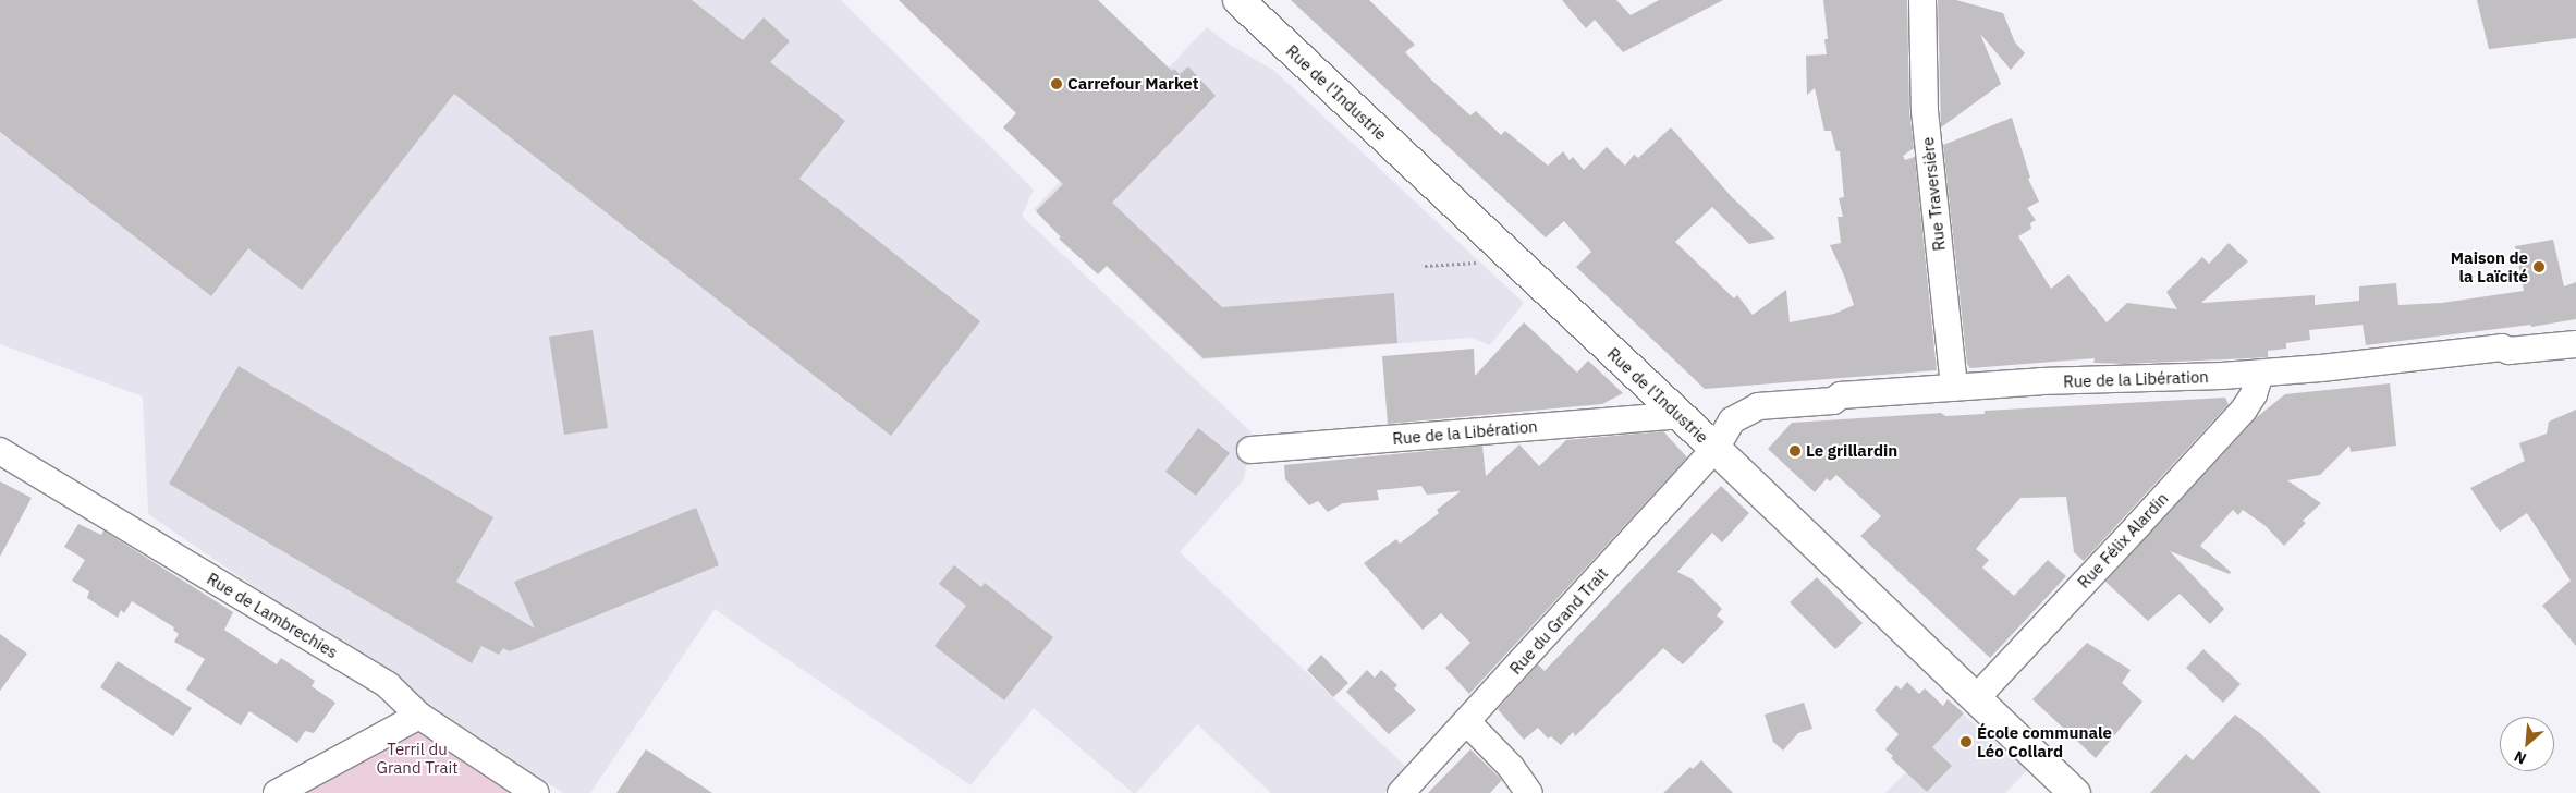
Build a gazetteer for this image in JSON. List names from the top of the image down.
{
  "streets": {
    "main road": ["Rue de l'Industrie"],
    "street": [
      "Rue Traversière",
      "Rue de la Libération",
      "Rue Félix Alardin",
      "Rue de Lambrechies",
      "Rue du Grand Trait"
    ]
  },
  "crossings": [
    ["Rue de l'Industrie", "Rue de la Libération"],
    ["Rue de l'Industrie", "Rue Félix Alardin"],
    ["Rue de l'Industrie", "Rue du Grand Trait"],
    ["Rue Traversière", "Rue de la Libération"],
    ["Rue de la Libération", "Rue Félix Alardin"],
    ["Rue de la Libération", "Rue du Grand Trait"]
  ],
  "parks": ["Terril du Grand Trait"],
  "places": [
    "Carrefour Market",
    "Maison de la Laïcité",
    "Le grillardin",
    "École communale Léo Collard"
  ],
  "north": "bottom left"
}
